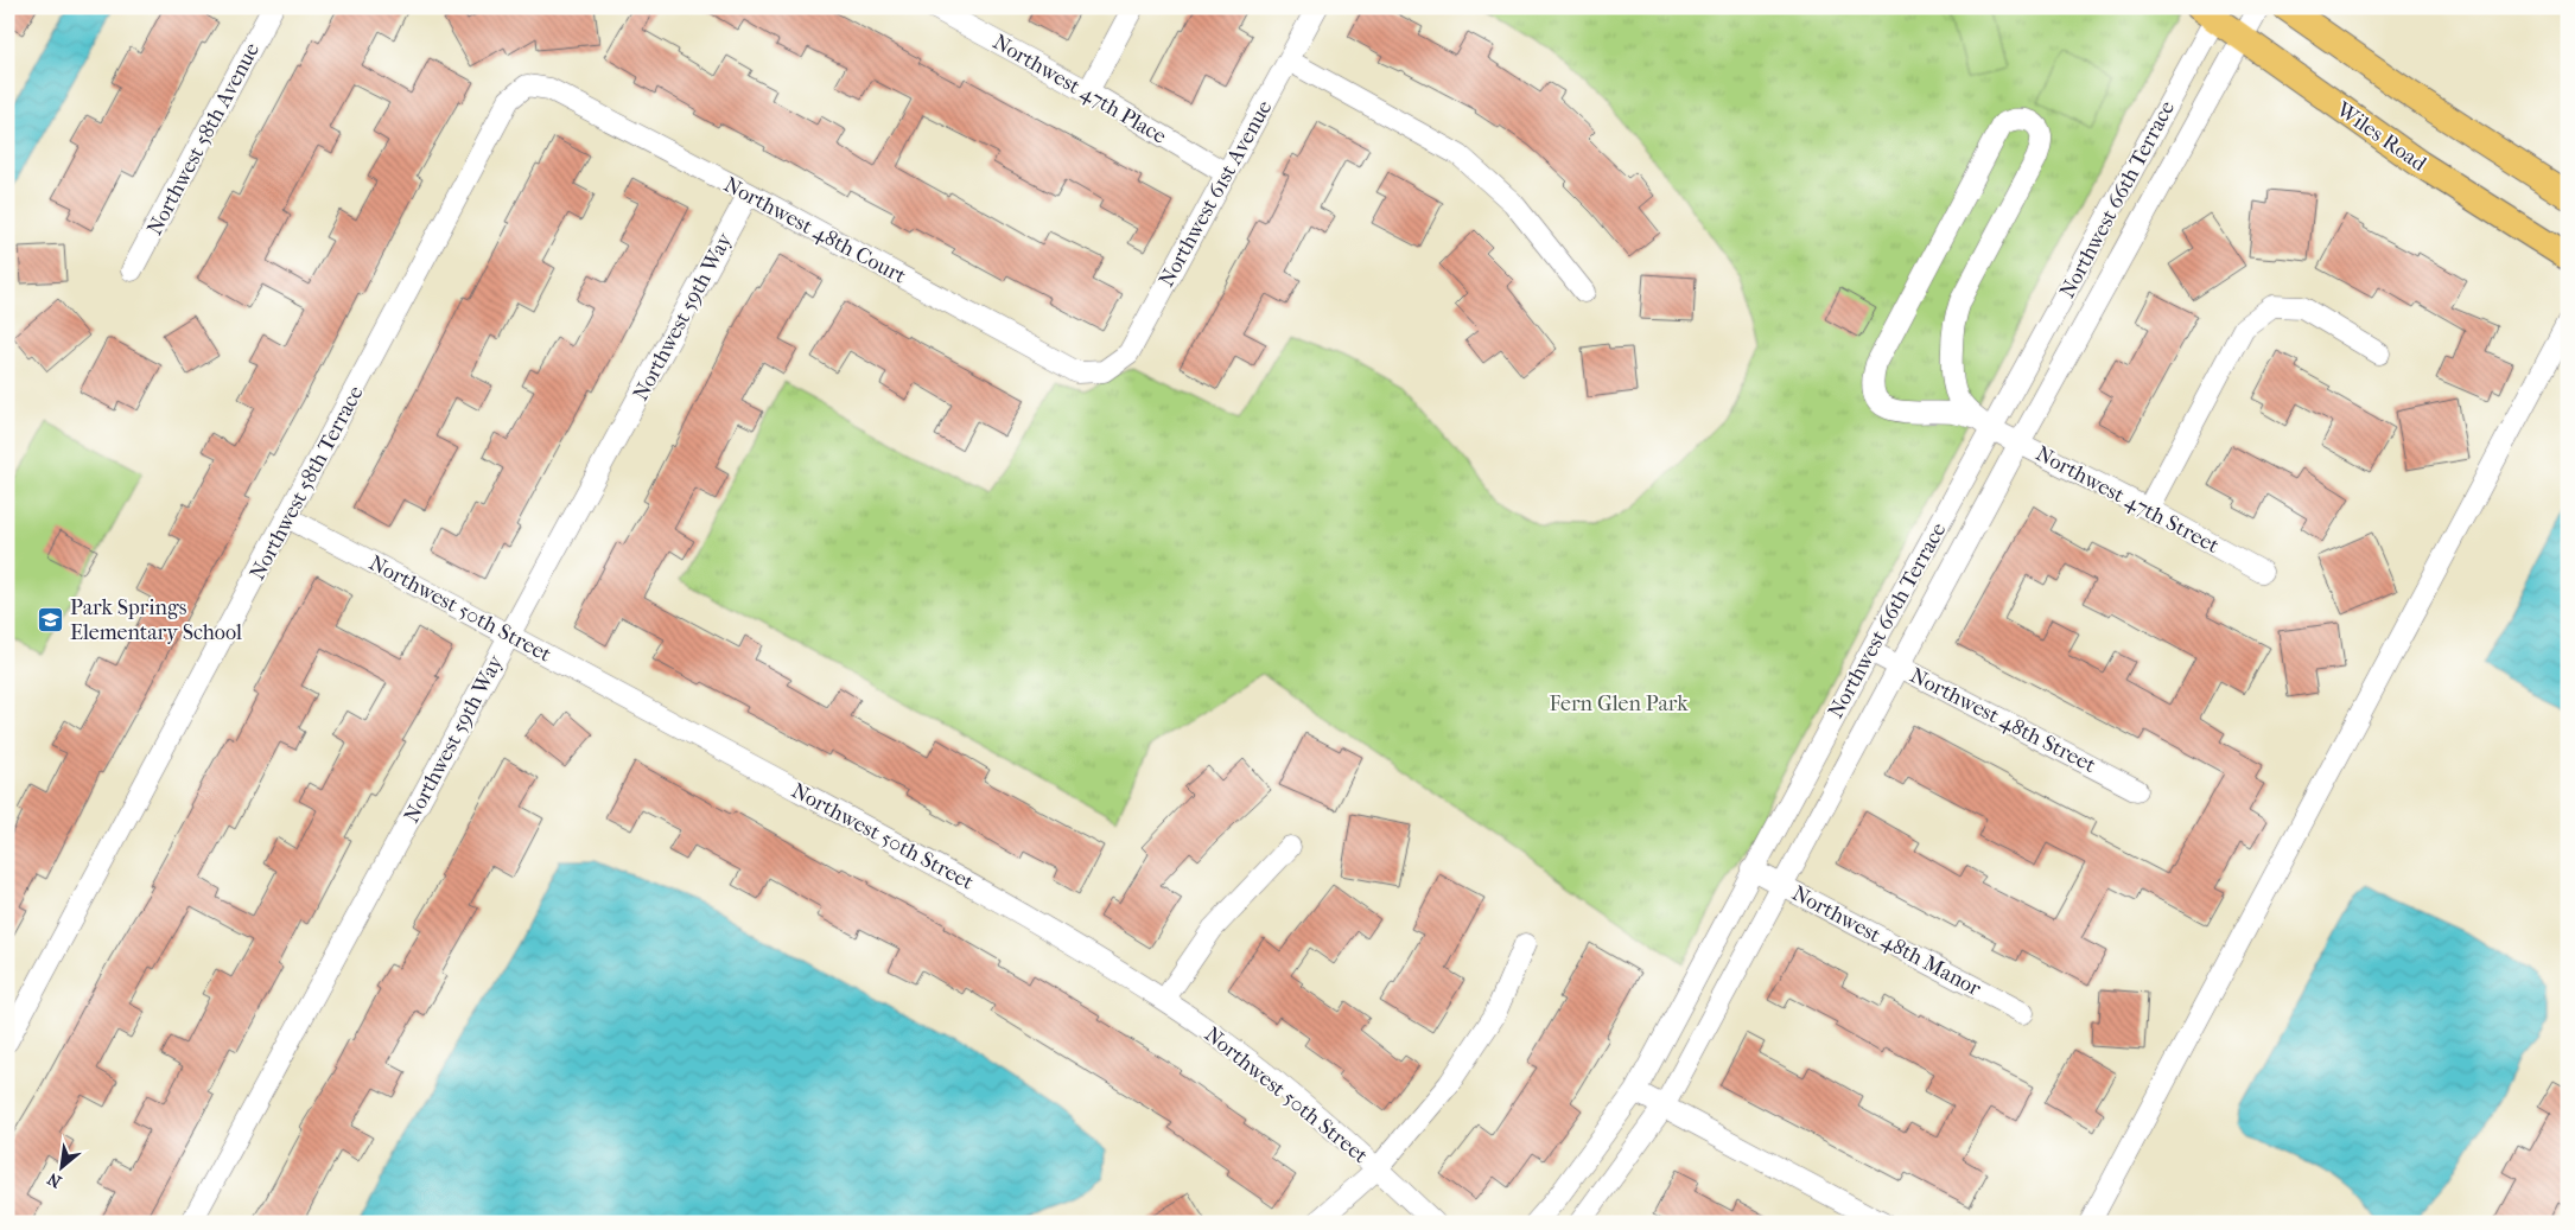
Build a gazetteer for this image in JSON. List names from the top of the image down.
{
  "streets": {
    "main road": ["Wiles Road"],
    "street": [
      "Northwest 47th Place",
      "Northwest 58th Avenue",
      "Northwest 61st Avenue",
      "Northwest 66th Terrace",
      "Northwest 48th Court",
      "Northwest 59th Way",
      "Northwest 58th Terrace",
      "Northwest 47th Street",
      "Northwest 50th Street",
      "Northwest 48th Street",
      "Northwest 48th Manor"
    ]
  },
  "crossings": [
    ["Northwest 47th Place", "Northwest 61st Avenue"],
    ["Wiles Road", "Northwest 66th Terrace"],
    ["Northwest 61st Avenue", "Northwest 48th Court"],
    ["Northwest 66th Terrace", "Northwest 47th Street"],
    ["Northwest 66th Terrace", "Northwest 48th Street"],
    ["Northwest 66th Terrace", "Northwest 48th Manor"],
    ["Northwest 48th Court", "Northwest 59th Way"],
    ["Northwest 48th Court", "Northwest 58th Terrace"],
    ["Northwest 59th Way", "Northwest 50th Street"],
    ["Northwest 58th Terrace", "Northwest 50th Street"]
  ],
  "parks": ["Fern Glen Park"],
  "places": {
    "school or university": ["Park Springs Elementary School"]
  },
  "north": "bottom left"
}
